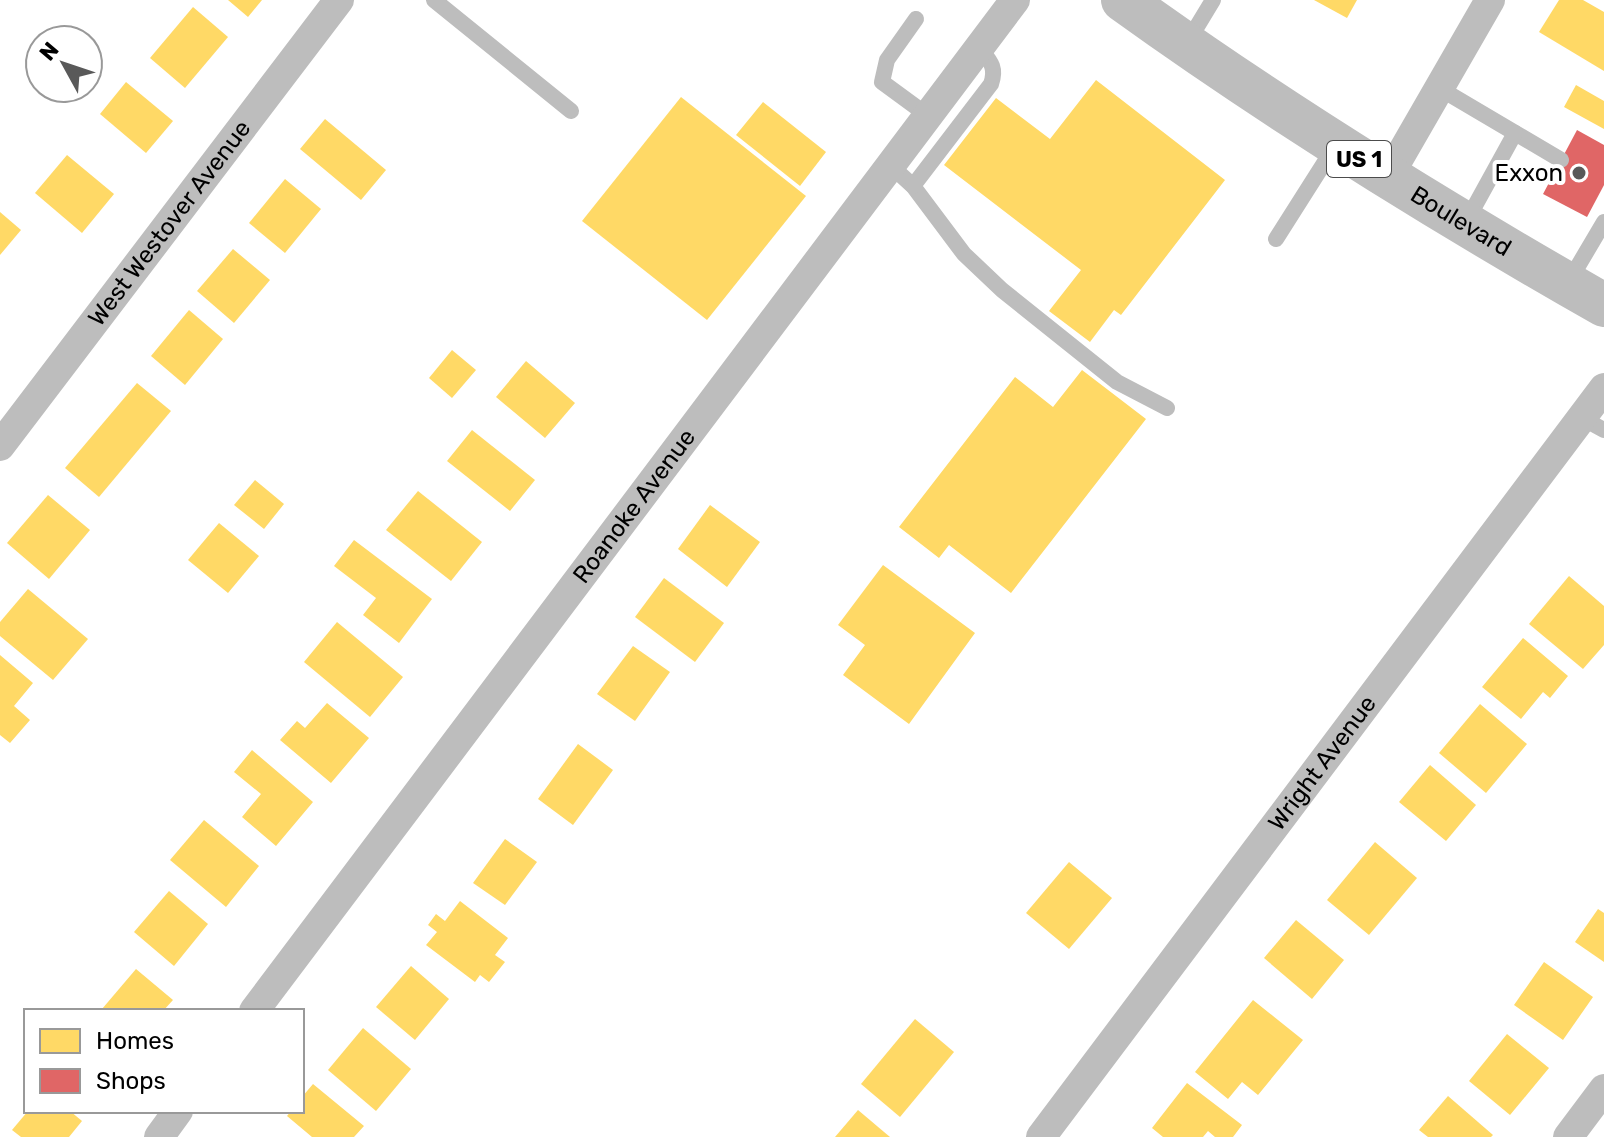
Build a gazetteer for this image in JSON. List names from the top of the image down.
{
  "streets": {
    "main road": ["US 1", "Boulevard"],
    "street": ["West Westover Avenue", "Roanoke Avenue", "Wright Avenue"]
  },
  "places": ["Exxon"],
  "legend": ["Homes", "Shops"],
  "north": "top left"
}
